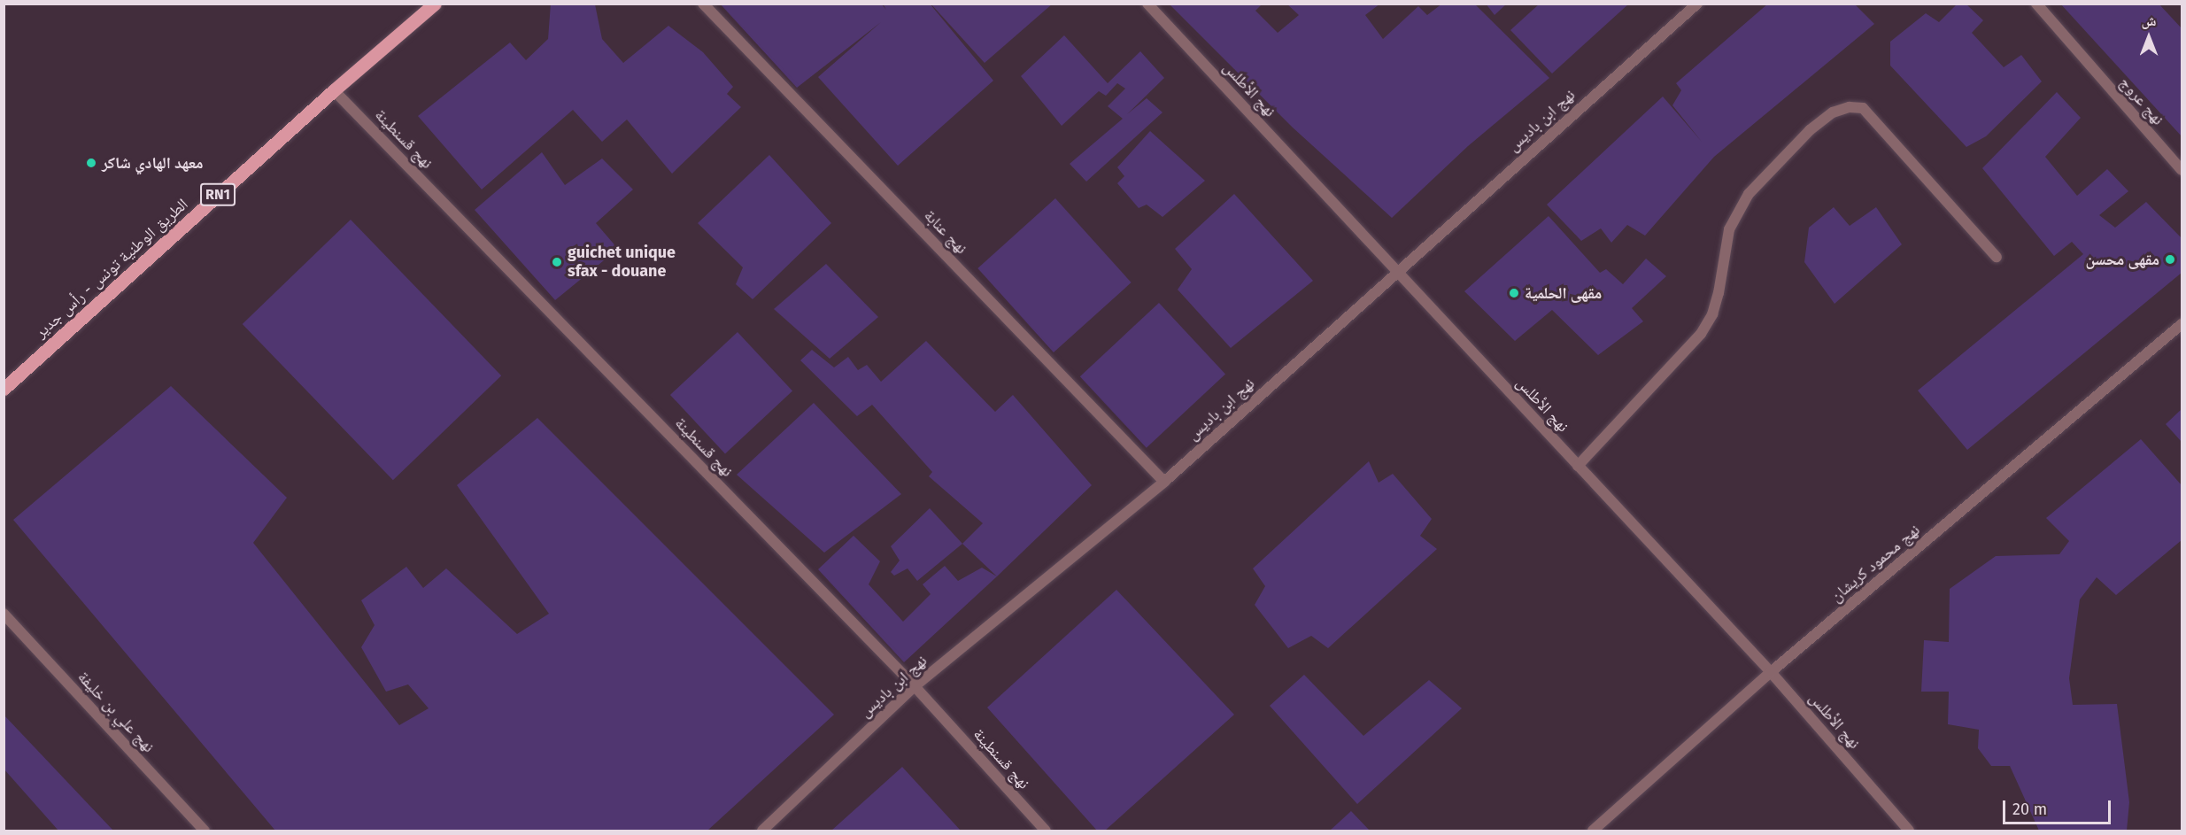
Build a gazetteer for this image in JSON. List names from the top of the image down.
{
  "streets": {
    "main road": ["RN1", "الطريق الوطنية تونس - رأس جدير"],
    "street": [
      "نهج الأطلس",
      "نهج عروج",
      "نهج ابن باديس",
      "نهج قسنطينة",
      "نهج عنابة",
      "نهج محمود كريشان",
      "نهج علي بن خليفة"
    ]
  },
  "crossings": [
    ["نهج الأطلس", "نهج ابن باديس"],
    ["نهج الأطلس", "نهج محمود كريشان"],
    ["نهج ابن باديس", "نهج قسنطينة"],
    ["نهج ابن باديس", "نهج عنابة"],
    ["نهج قسنطينة", "الطريق الوطنية تونس - رأس جدير"]
  ],
  "places": [
    "معهد الهادي شاكر",
    "مقهى محسن",
    "guichet unique sfax - douane",
    "مقهى الحلمية"
  ],
  "scale_bar": "20 m",
  "north": "top"
}
